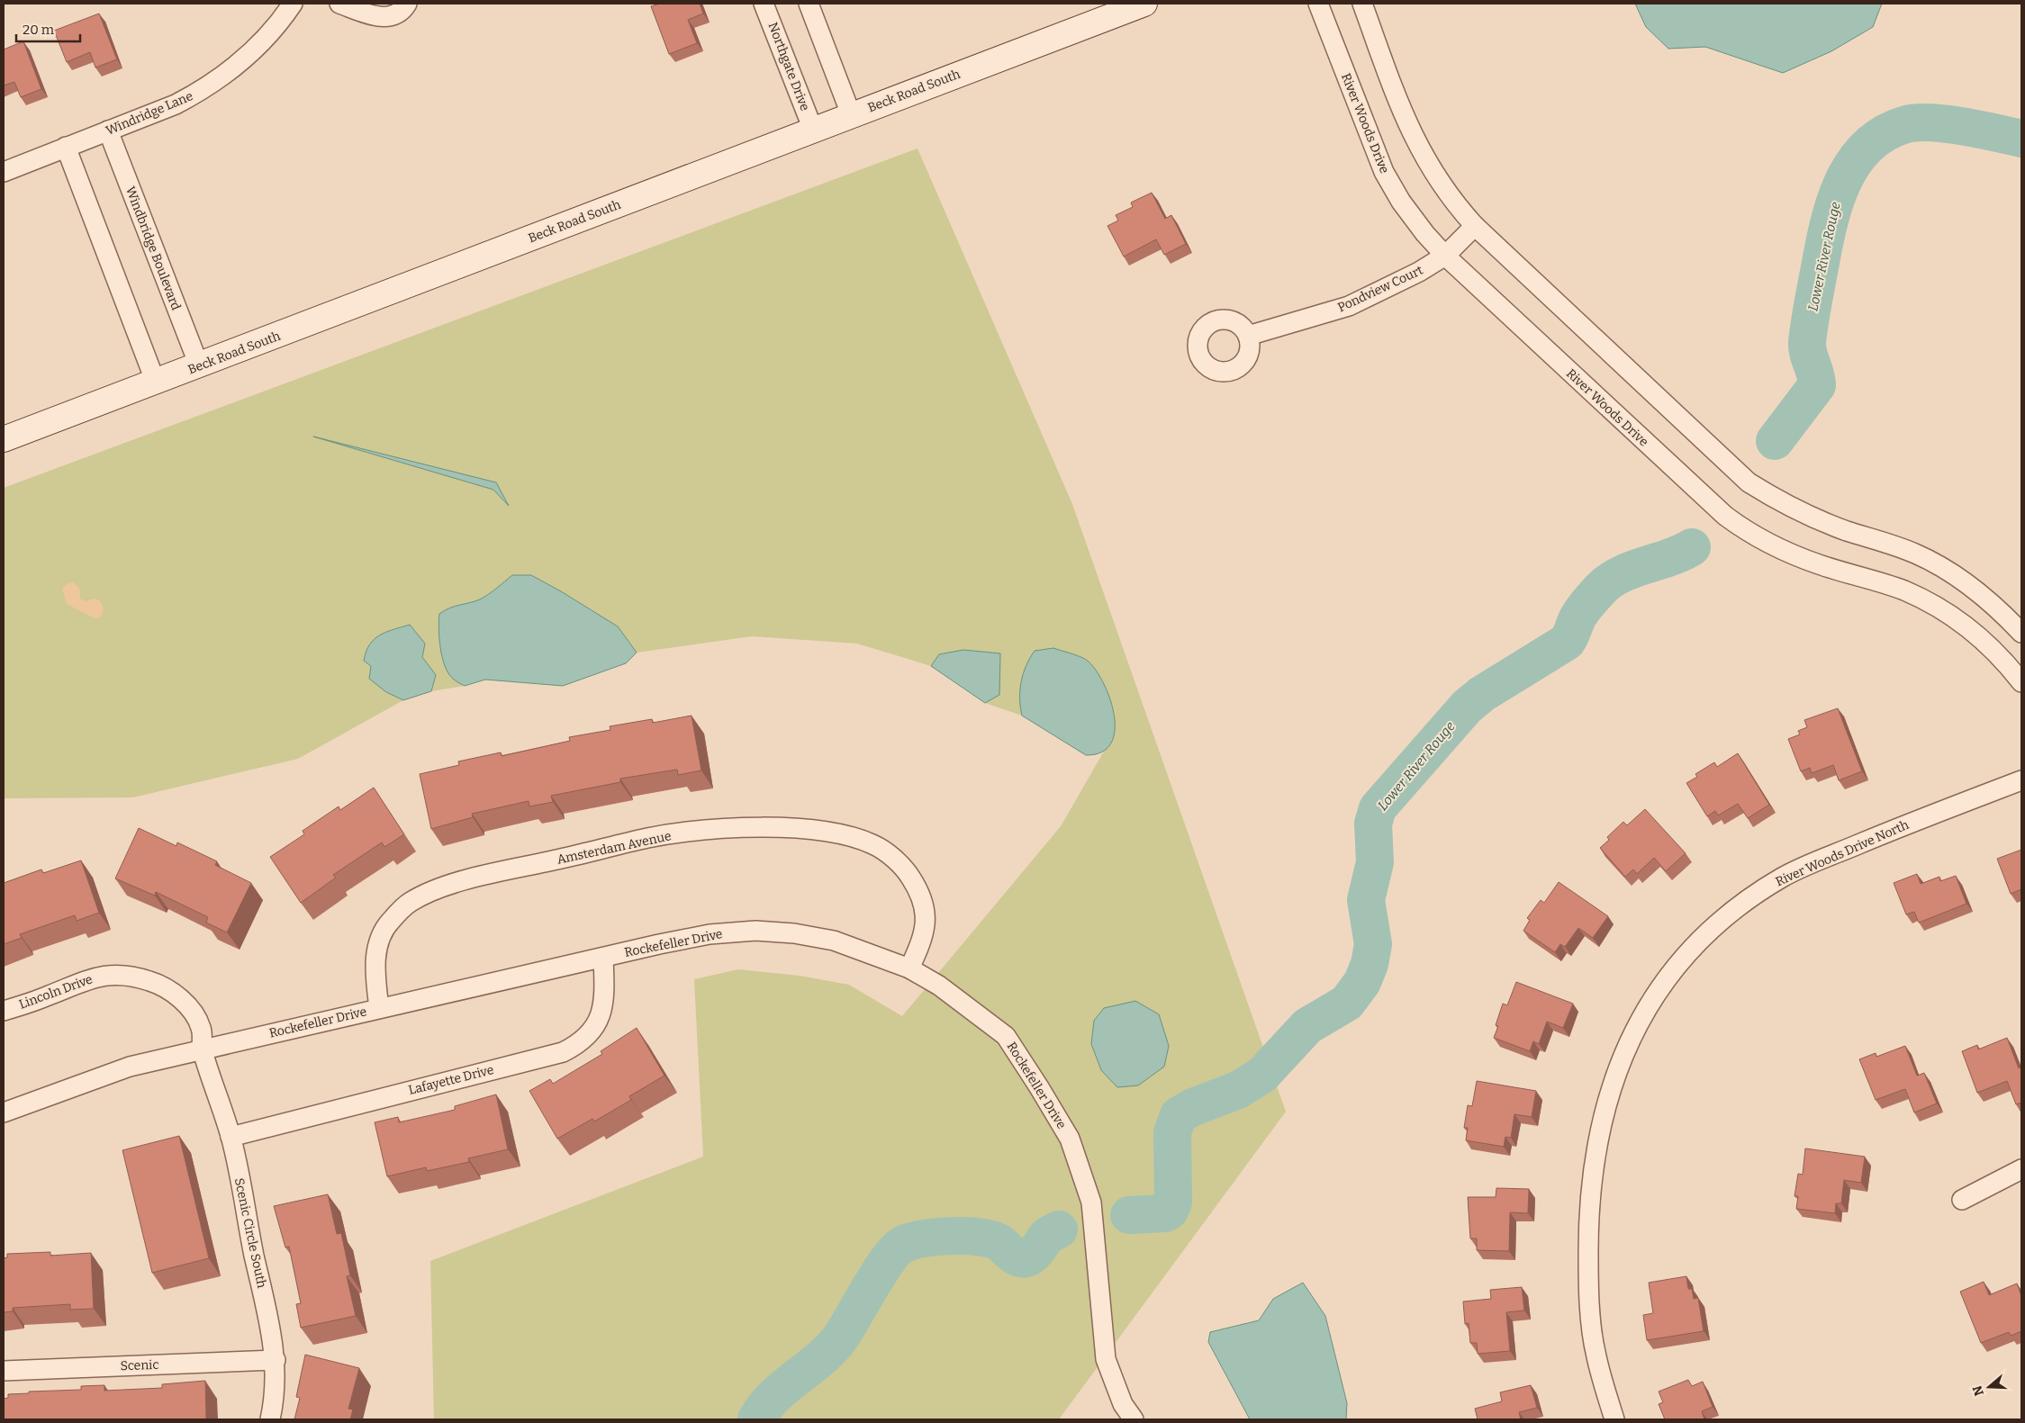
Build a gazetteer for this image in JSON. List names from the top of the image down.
{
  "streets": {
    "main road": ["Beck Road South"],
    "street": [
      "Northgate Drive",
      "Windridge Lane",
      "River Woods Drive",
      "Windbridge Boulevard",
      "Pondview Court",
      "Amsterdam Avenue",
      "River Woods Drive North",
      "Rockefeller Drive",
      "Lincoln Drive",
      "Lafayette Drive",
      "Scenic Circle South",
      "Scenic"
    ]
  },
  "crossings": [
    ["Northgate Drive", "Beck Road South"],
    ["Beck Road South", "Windbridge Boulevard"],
    ["Windridge Lane", "Windbridge Boulevard"],
    ["River Woods Drive", "Pondview Court"],
    ["Amsterdam Avenue", "Rockefeller Drive"],
    ["Rockefeller Drive", "Lincoln Drive"],
    ["Rockefeller Drive", "Lafayette Drive"],
    ["Rockefeller Drive", "Scenic Circle South"],
    ["Lincoln Drive", "Scenic Circle South"],
    ["Lafayette Drive", "Scenic Circle South"],
    ["Scenic Circle South", "Scenic"]
  ],
  "water": ["Lower River Rouge"],
  "scale_bar": "20 m",
  "north": "left"
}
